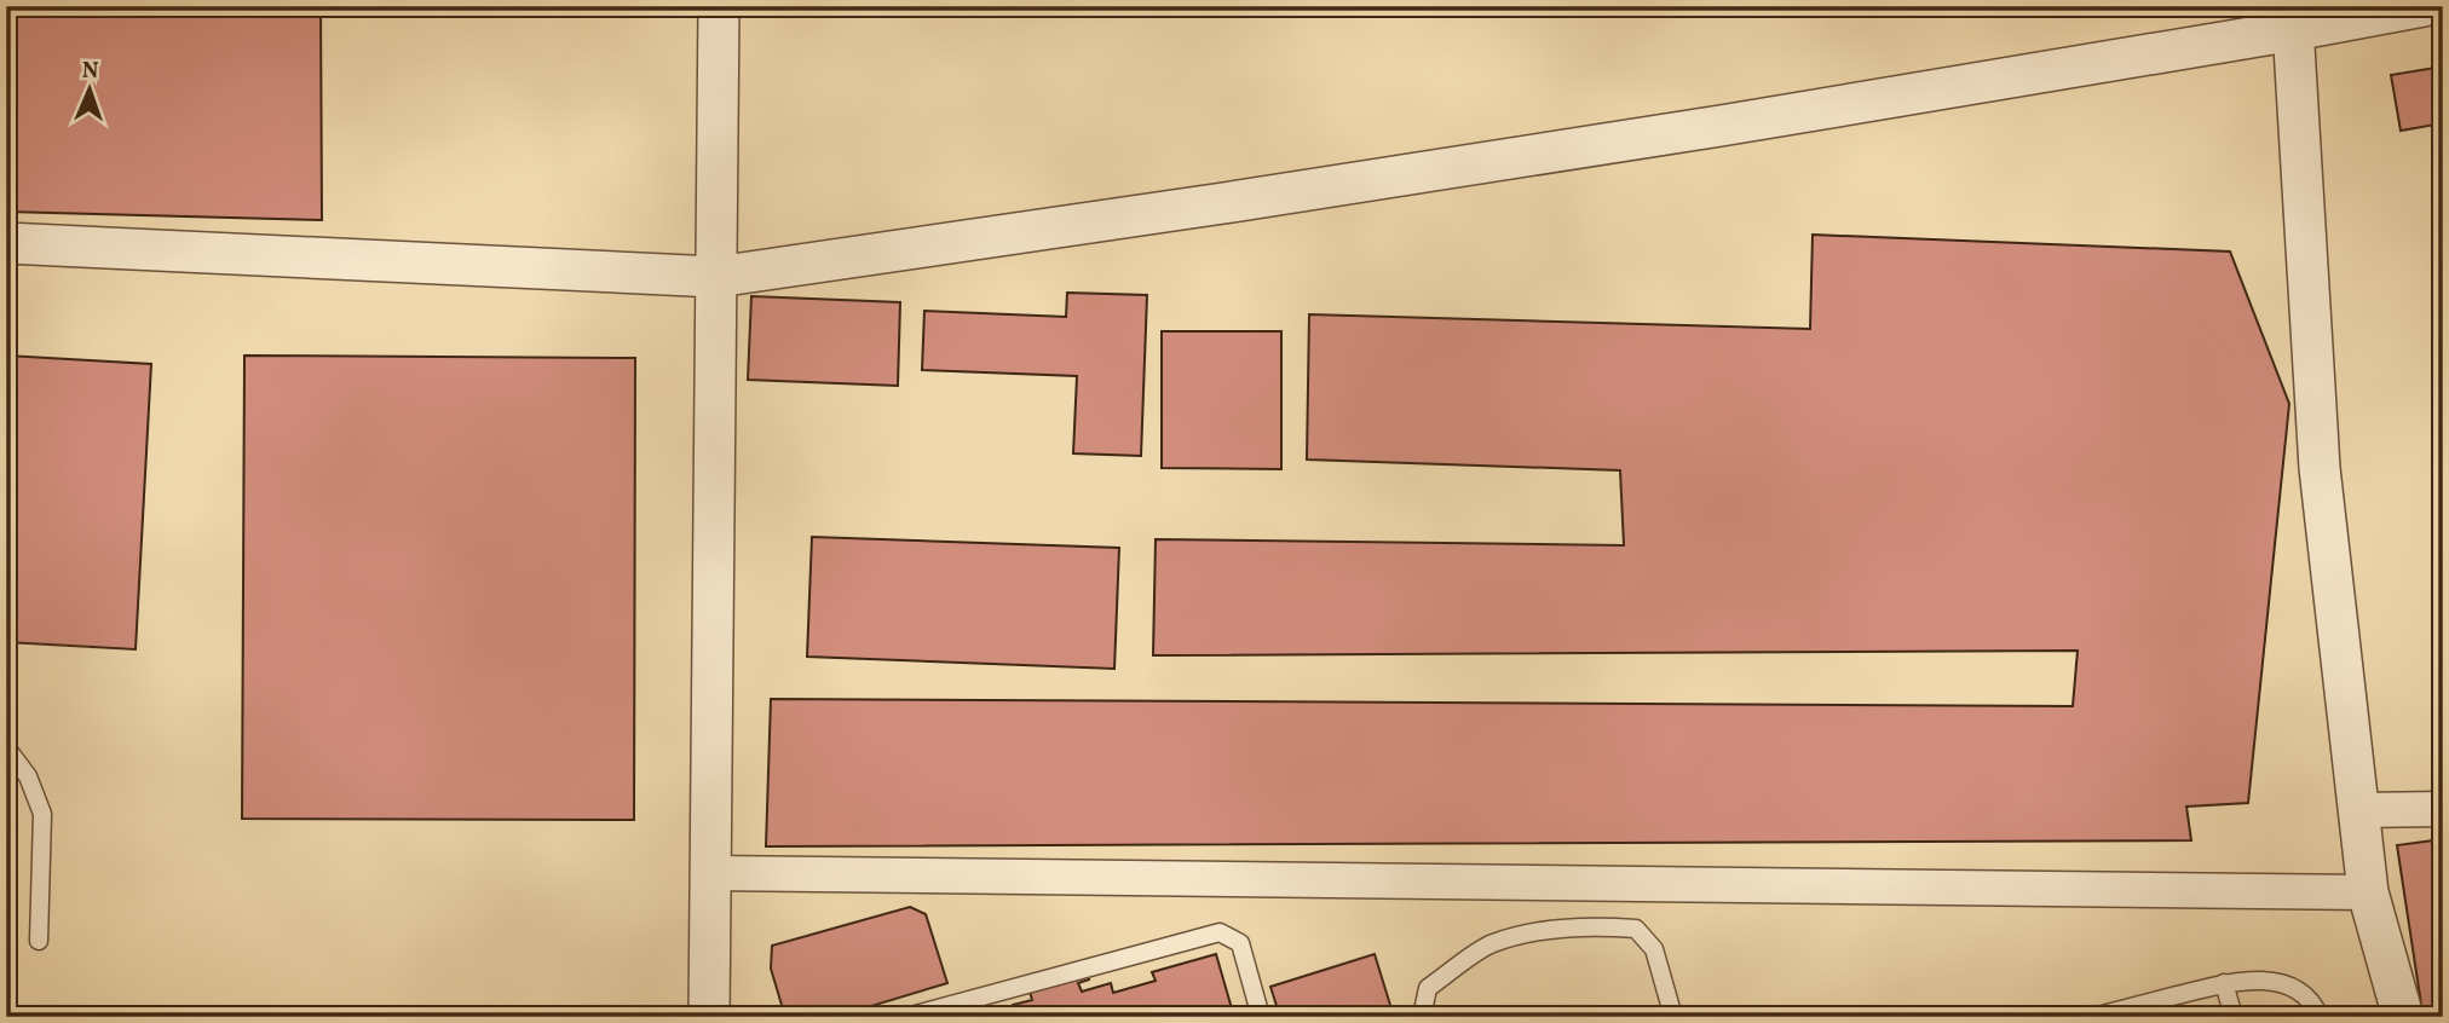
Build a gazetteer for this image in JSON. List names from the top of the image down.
{
  "north": "top"
}
